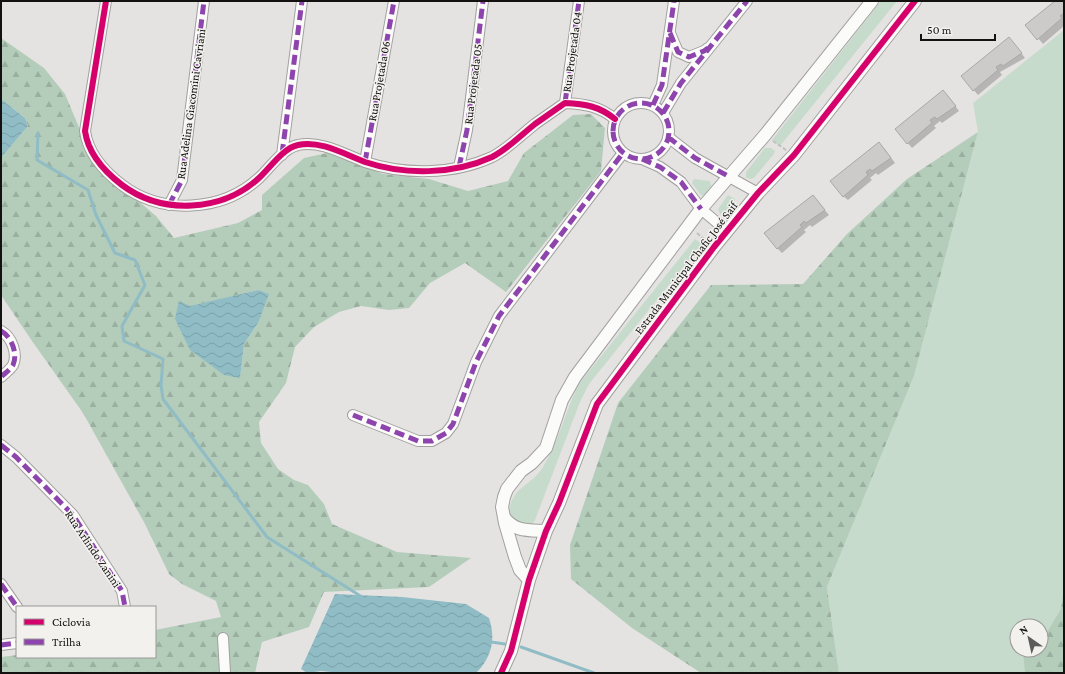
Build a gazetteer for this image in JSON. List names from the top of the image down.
{
  "streets": {
    "street": [
      "Rua Projetada 04",
      "Rua Projetada 06",
      "Rua Projetada 05",
      "Rua Adelina Giacomini Cavriani",
      "Estrada Municipal Chafic José Saif",
      "Rua Arlindo Zanini"
    ]
  },
  "legend": ["Ciclovia", "Trilha"],
  "scale_bar": "50 m",
  "north": "top left"
}
